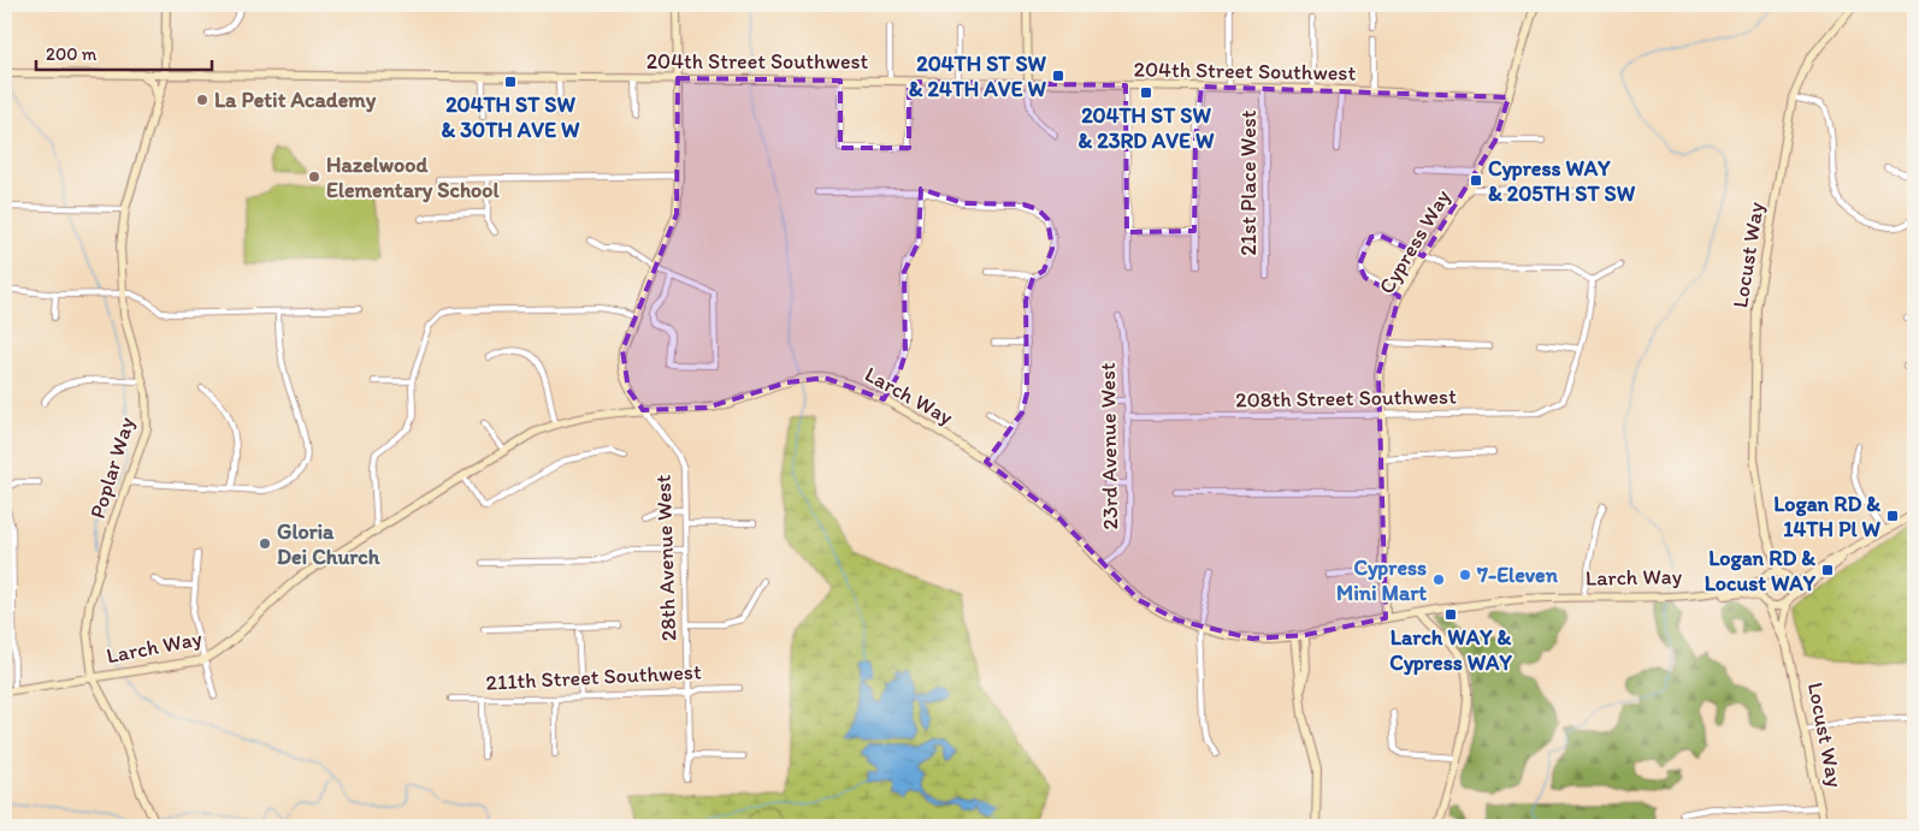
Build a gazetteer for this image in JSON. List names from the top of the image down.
{
  "streets": {
    "main road": [
      "204th Street Southwest",
      "Cypress Way",
      "Locust Way",
      "Larch Way",
      "Poplar Way",
      "28th Avenue West"
    ],
    "street": [
      "21st Place West",
      "208th Street Southwest",
      "23rd Avenue West",
      "211th Street Southwest"
    ]
  },
  "crossings": [
    ["204th Street Southwest", "21st Place West"],
    ["204th Street Southwest", "Cypress Way"],
    ["204th Street Southwest", "Poplar Way"],
    ["204th Street Southwest", "28th Avenue West"],
    ["Cypress Way", "Larch Way"],
    ["Cypress Way", "208th Street Southwest"],
    ["Locust Way", "Larch Way"],
    ["Larch Way", "23rd Avenue West"],
    ["Larch Way", "Poplar Way"],
    ["Larch Way", "28th Avenue West"],
    ["208th Street Southwest", "23rd Avenue West"],
    ["28th Avenue West", "211th Street Southwest"]
  ],
  "places": {
    "transit": [
      "204TH ST SW & 24TH AVE W",
      "204TH ST SW & 30TH AVE W",
      "204TH ST SW & 23RD AVE W",
      "Cypress WAY & 205TH ST SW",
      "Logan RD & 14TH Pl W",
      "Logan RD & Locust WAY",
      "Larch WAY & Cypress WAY"
    ],
    "other": [
      "La Petit Academy",
      "Hazelwood Elementary School",
      "Gloria Dei Church",
      "7-Eleven",
      "Cypress Mini Mart"
    ]
  },
  "scale_bar": "200 m"
}
